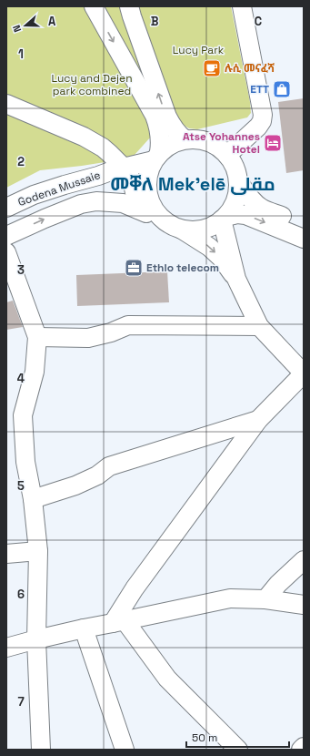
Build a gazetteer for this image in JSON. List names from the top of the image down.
{
  "streets": {
    "street": ["Godena Mussaie"]
  },
  "districts": ["መቐለ Mek'elē مقلى"],
  "parks": ["Lucy Park", "Lucy and Dejen park combined"],
  "places": {
    "cafe": ["ሉሲ መናፈሻ"],
    "shop": ["ETT"],
    "hotel": ["Atse Yohannes Hotel"],
    "office": ["Ethio telecom"]
  },
  "scale_bar": "50 m",
  "north": "left",
  "grid": {
    "columns": ["A", "B", "C"],
    "rows": [
      "1",
      "2",
      "3",
      "4",
      "5",
      "6",
      "7"
    ]
  }
}
